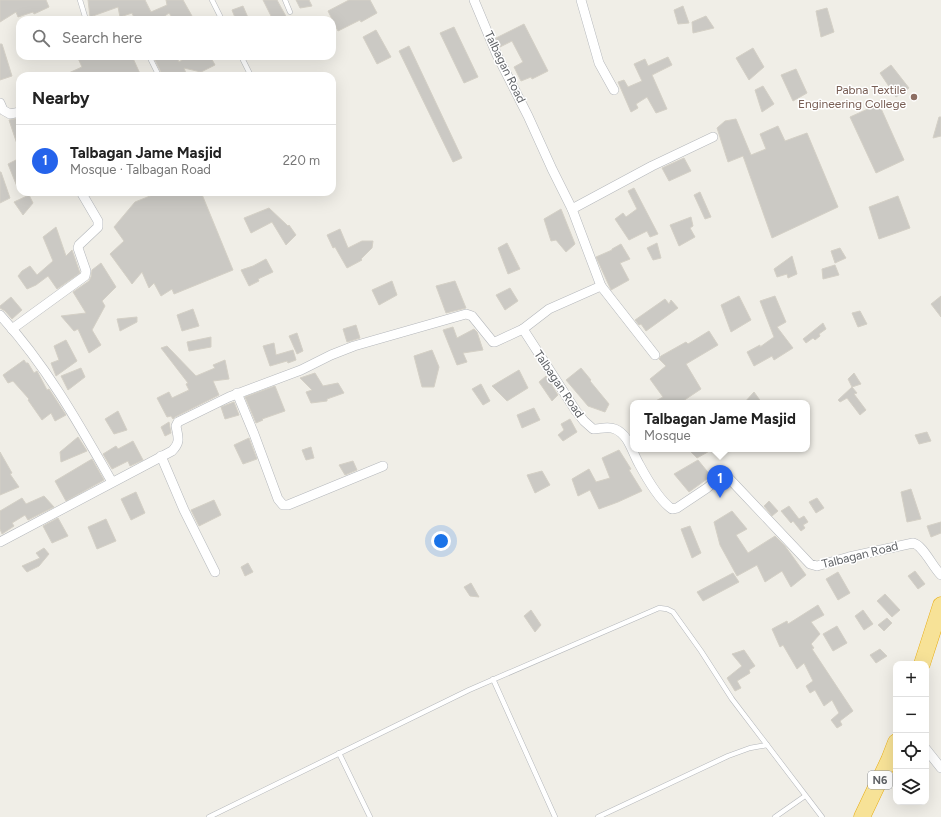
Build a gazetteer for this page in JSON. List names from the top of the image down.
{
  "streets": {
    "highway": ["N6"],
    "street": ["Talbagan Road"]
  },
  "places": ["Pabna Textile Engineering College"],
  "page": {
    "search": "Search here",
    "heading": "Nearby",
    "list": [
      {
        "mark": "1",
        "name": "Talbagan Jame Masjid",
        "note": "Mosque · Talbagan Road",
        "value": "220 m"
      }
    ],
    "popup": ["Talbagan Jame Masjid", "Mosque"],
    "pins": "1",
    "map_buttons": ["+", "−"]
  }
}
